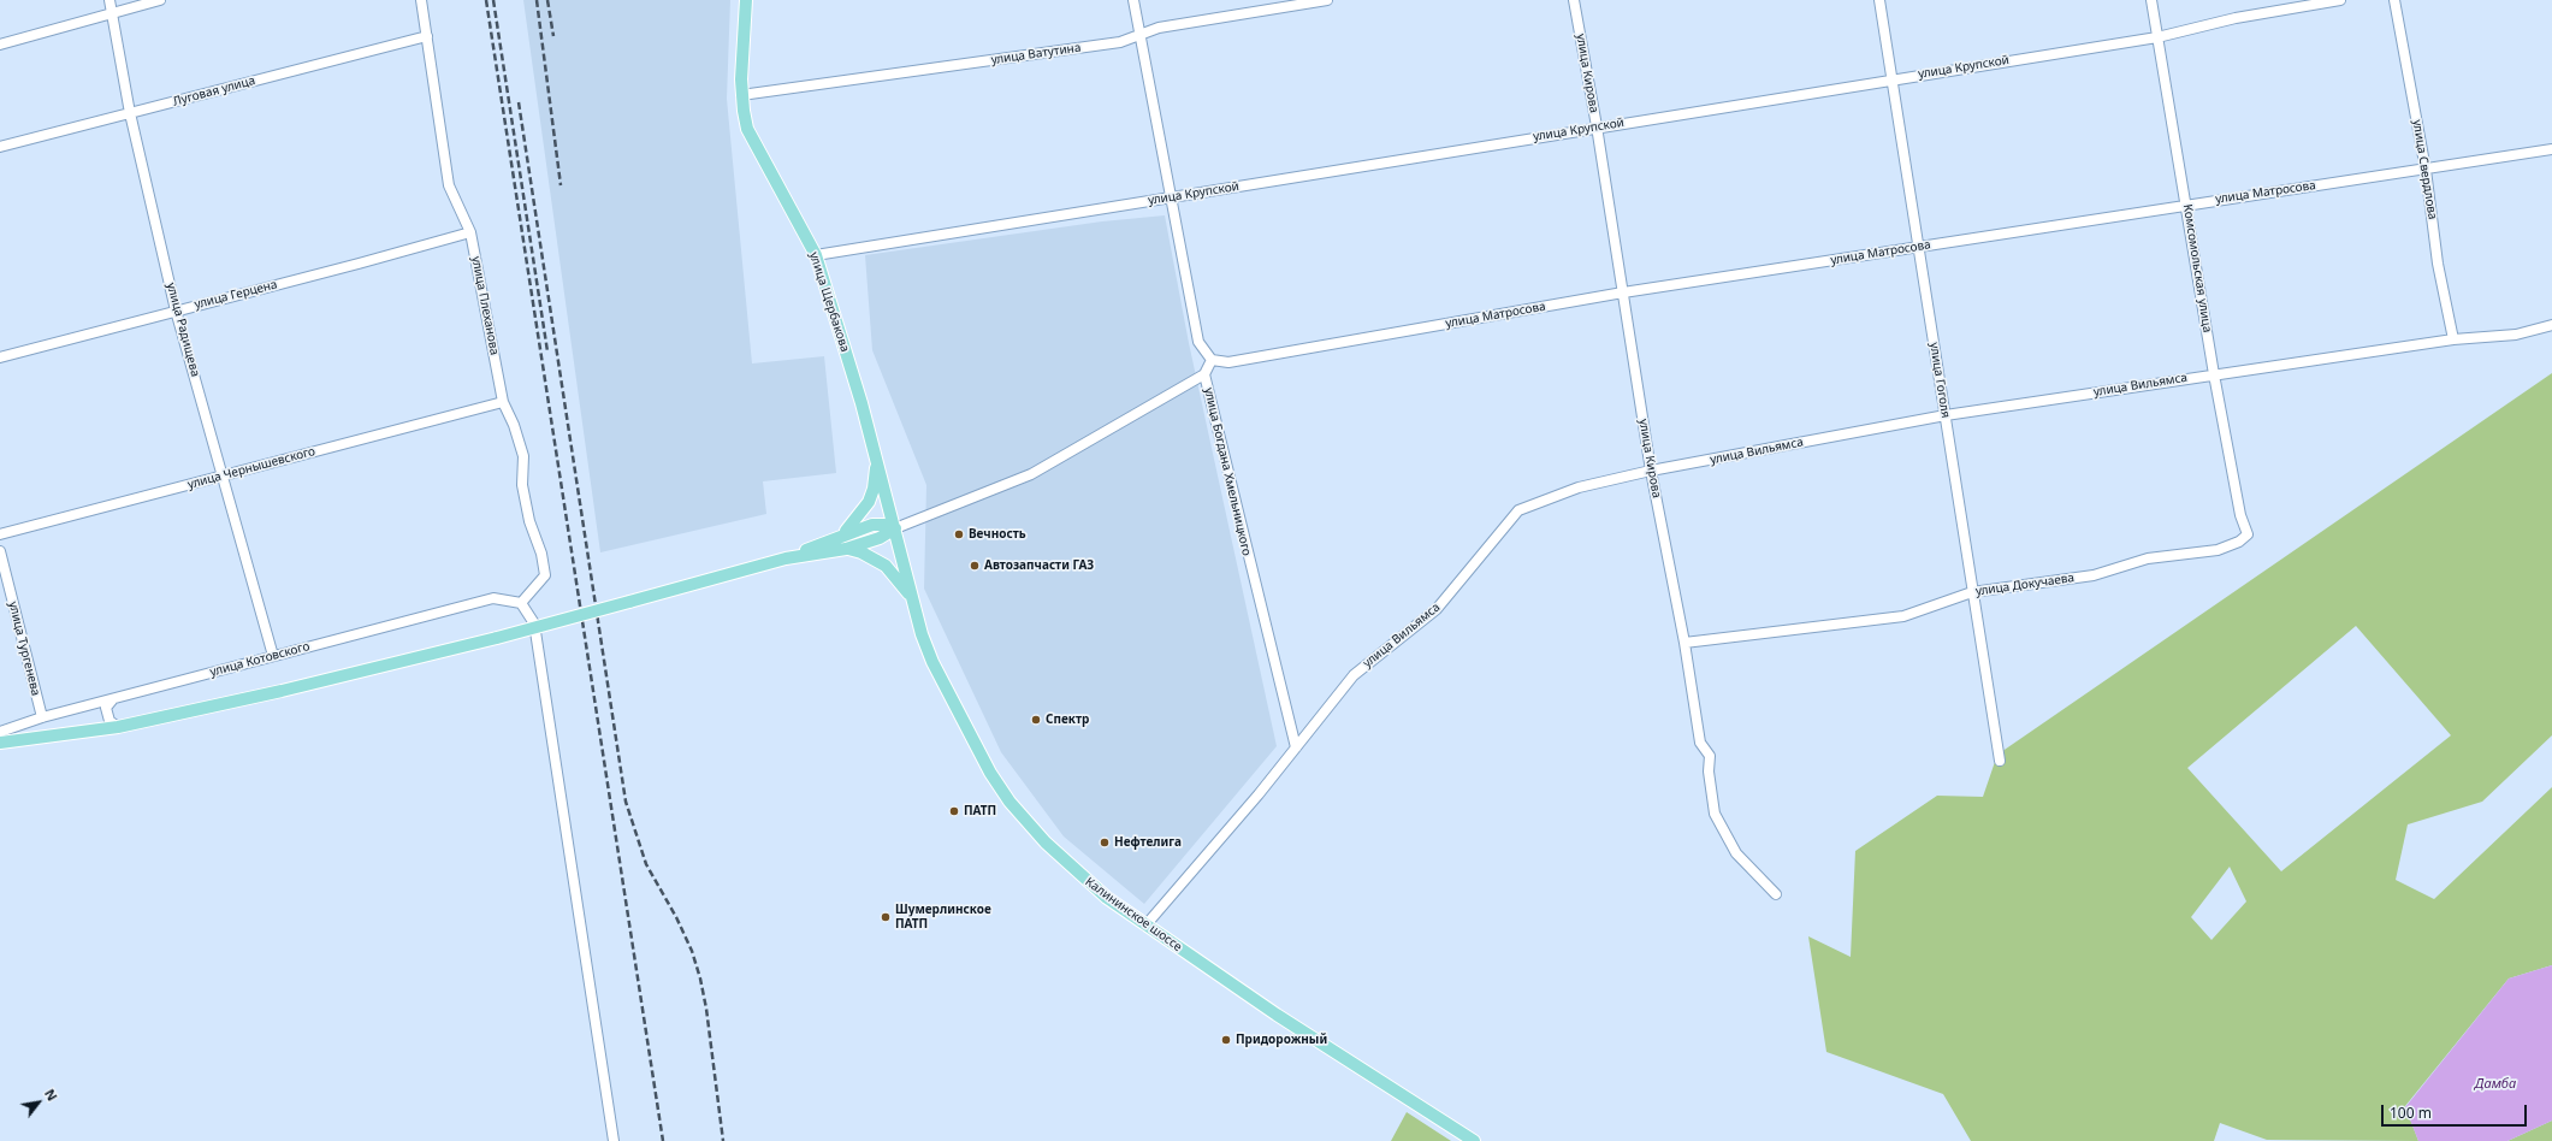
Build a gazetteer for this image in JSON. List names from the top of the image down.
{
  "streets": {
    "main road": ["улица Щербакова", "Калининское шоссе"],
    "street": [
      "улица Ватутина",
      "улица Крупской",
      "улица Кирова",
      "Луговая улица",
      "улица Свердлова",
      "улица Матросова",
      "Комсомольская улица",
      "улица Герцена",
      "улица Плеханова",
      "улица Радищева",
      "улица Гоголя",
      "улица Вильямса",
      "улица Чернышевского",
      "улица Богдана Хмельницкого",
      "улица Докучаева",
      "улица Тургенева",
      "улица Котовского"
    ]
  },
  "crossings": [
    ["улица Ватутина", "улица Щербакова"],
    ["улица Крупской", "улица Кирова"],
    ["улица Крупской", "Комсомольская улица"],
    ["улица Крупской", "улица Щербакова"],
    ["улица Крупской", "улица Гоголя"],
    ["улица Кирова", "улица Матросова"],
    ["улица Кирова", "улица Вильямса"],
    ["улица Кирова", "улица Докучаева"],
    ["Луговая улица", "улица Плеханова"],
    ["Луговая улица", "улица Радищева"],
    ["улица Свердлова", "улица Матросова"],
    ["улица Свердлова", "улица Вильямса"],
    ["улица Матросова", "Комсомольская улица"],
    ["улица Матросова", "улица Гоголя"],
    ["улица Матросова", "улица Богдана Хмельницкого"],
    ["Комсомольская улица", "улица Вильямса"],
    ["Комсомольская улица", "улица Докучаева"],
    ["улица Герцена", "улица Плеханова"],
    ["улица Герцена", "улица Радищева"],
    ["улица Щербакова", "Калининское шоссе"],
    ["улица Плеханова", "улица Чернышевского"],
    ["улица Плеханова", "улица Котовского"],
    ["улица Радищева", "улица Чернышевского"],
    ["улица Радищева", "улица Котовского"],
    ["улица Гоголя", "улица Вильямса"],
    ["улица Гоголя", "улица Докучаева"],
    ["улица Вильямса", "улица Богдана Хмельницкого"],
    ["улица Вильямса", "Калининское шоссе"],
    ["улица Тургенева", "улица Котовского"]
  ],
  "water": ["Дамба"],
  "places": [
    "Вечность",
    "Автозапчасти ГАЗ",
    "Спектр",
    "ПАТП",
    "Нефтелига",
    "Шумерлинское ПАТП",
    "Придорожный"
  ],
  "scale_bar": "100 m",
  "north": "top right"
}
